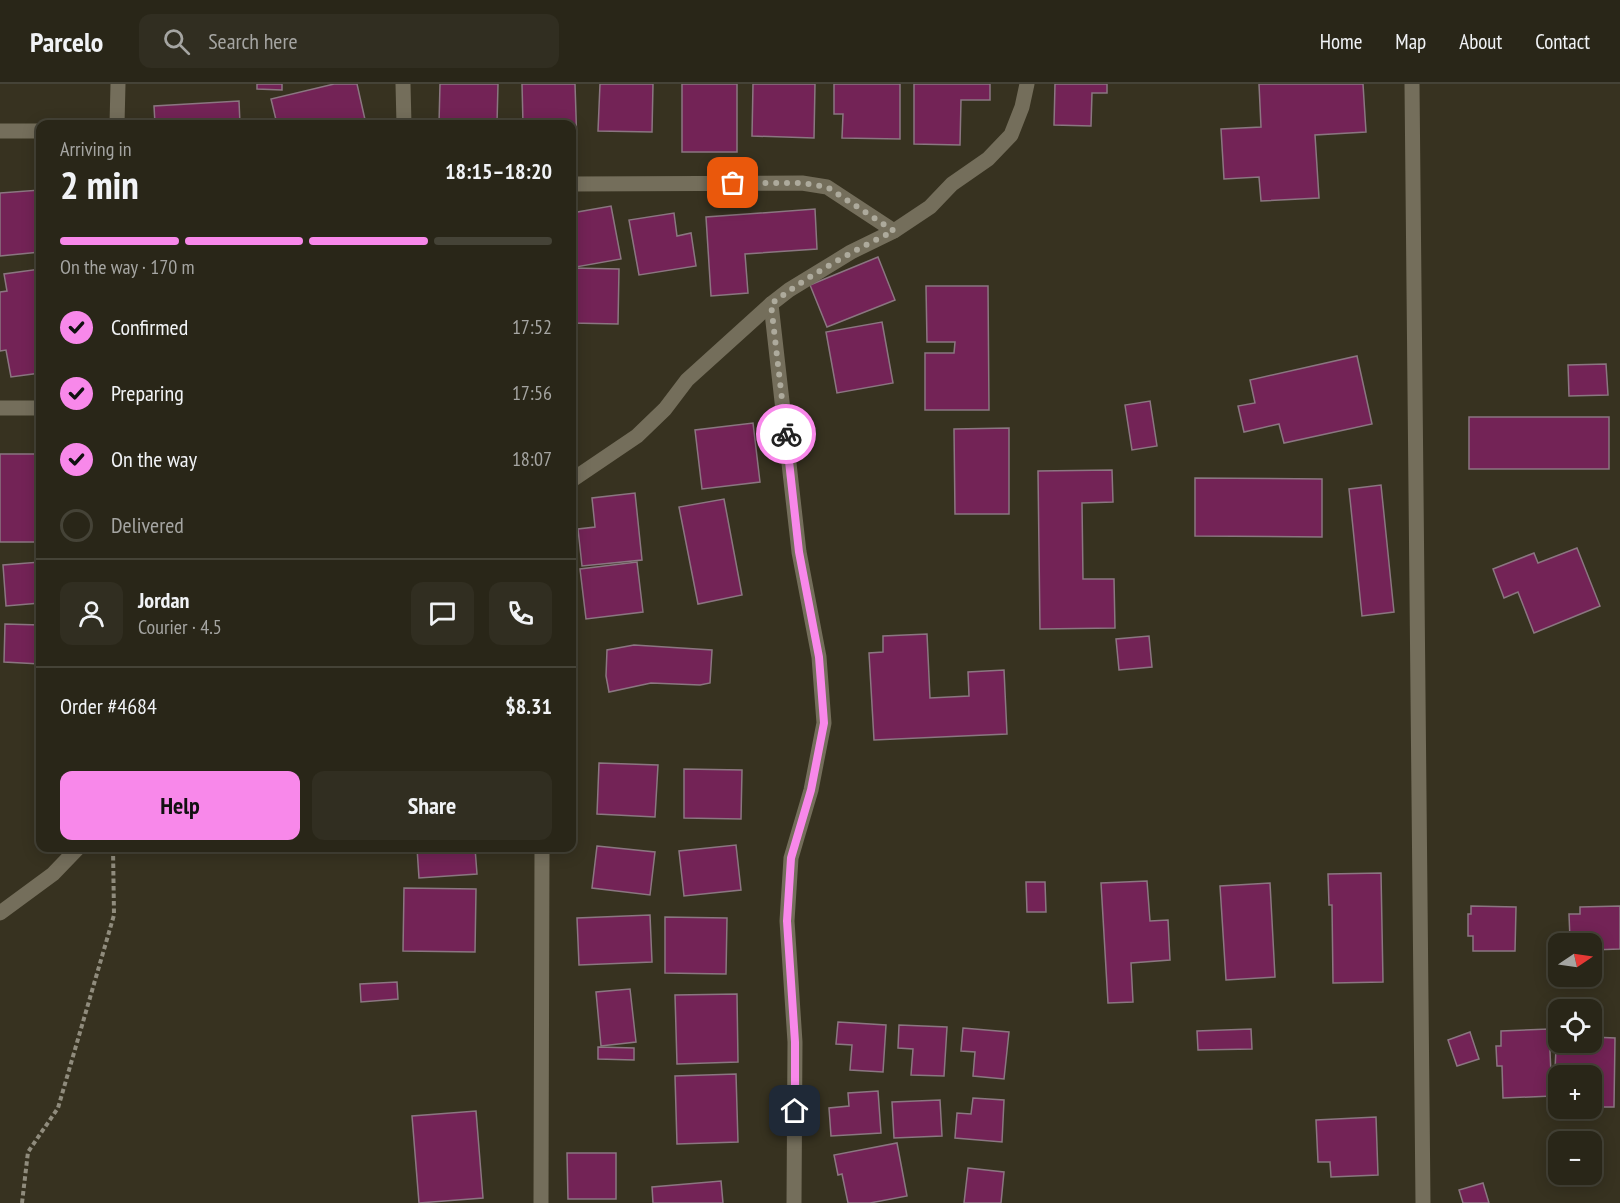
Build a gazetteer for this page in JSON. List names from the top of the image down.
{
  "north": "right",
  "page": {
    "header": "Parcelo",
    "search": "Search here",
    "nav": [
      "Home",
      "Map",
      "About",
      "Contact"
    ],
    "heading": ["2 min", "Arriving in", "18:15–18:20"],
    "panel": [
      "Jordan",
      "Courier · 4.5",
      "Order #4684",
      "$8.31"
    ],
    "bar": "On the way · 170 m",
    "list": [
      ["Confirmed", "17:52"],
      ["Preparing", "17:56"],
      ["On the way", "18:07"],
      "Delivered"
    ],
    "buttons": ["Help", "Share"],
    "map_buttons": ["+", "−"]
  }
}
